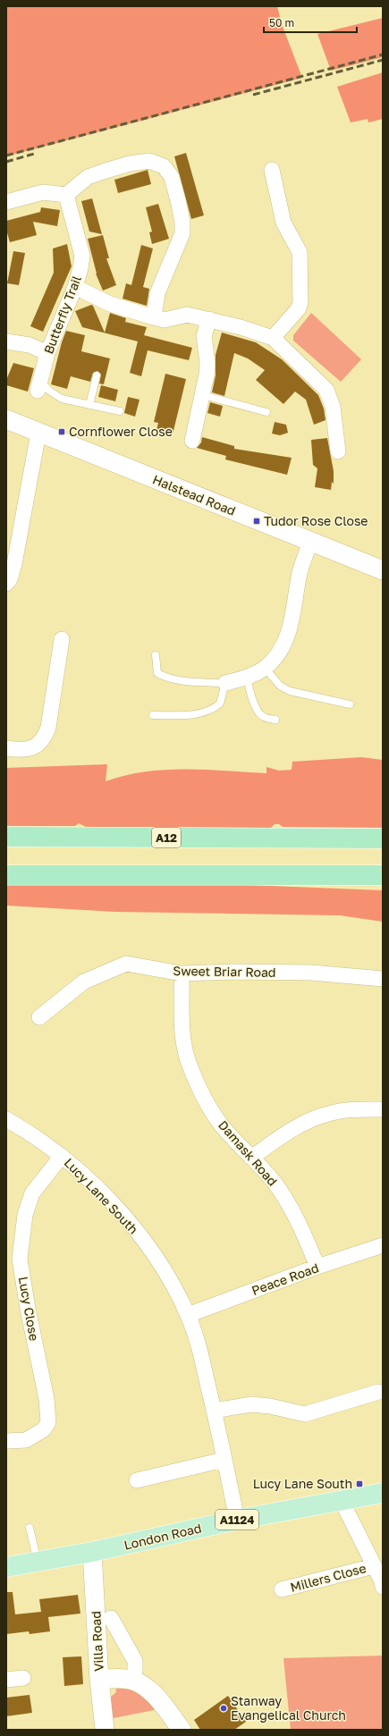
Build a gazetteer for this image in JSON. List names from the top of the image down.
{
  "streets": {
    "highway": ["A12"],
    "main road": ["A1124", "London Road"],
    "street": [
      "Butterfly Trail",
      "Halstead Road",
      "Sweet Briar Road",
      "Damask Road",
      "Lucy Lane South",
      "Peace Road",
      "Lucy Close",
      "Millers Close",
      "Villa Road"
    ]
  },
  "crossings": [
    ["Sweet Briar Road", "Damask Road"],
    ["Damask Road", "Peace Road"],
    ["Lucy Lane South", "Peace Road"],
    ["Lucy Lane South", "Lucy Close"],
    ["Lucy Lane South", "London Road"],
    ["London Road", "Villa Road"]
  ],
  "places": {
    "transit": ["Cornflower Close", "Tudor Rose Close", "Lucy Lane South"],
    "other": ["Stanway Evangelical Church"]
  },
  "scale_bar": "50 m"
}
